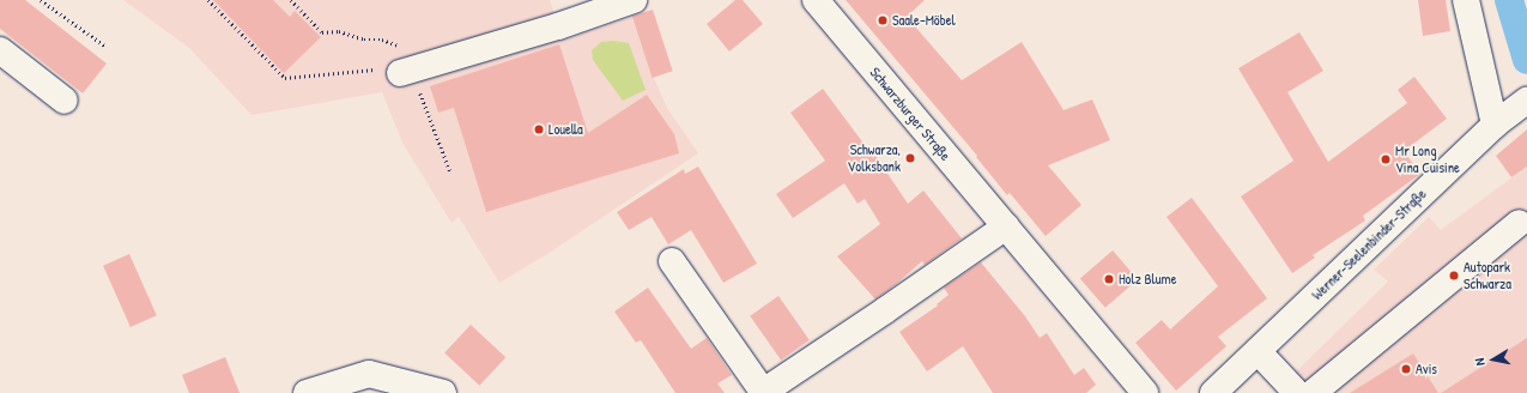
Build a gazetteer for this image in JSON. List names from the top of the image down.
{
  "streets": {
    "street": ["Schwarzburger Straße", "Werner-Seelenbinder-Straße"]
  },
  "places": [
    "Saale-Möbel",
    "Louella",
    "Schwarza, Volksbank",
    "Mr Long Vina Cuisine",
    "Autopark Schwarza",
    "Holz Blume",
    "Avis"
  ],
  "north": "left"
}
